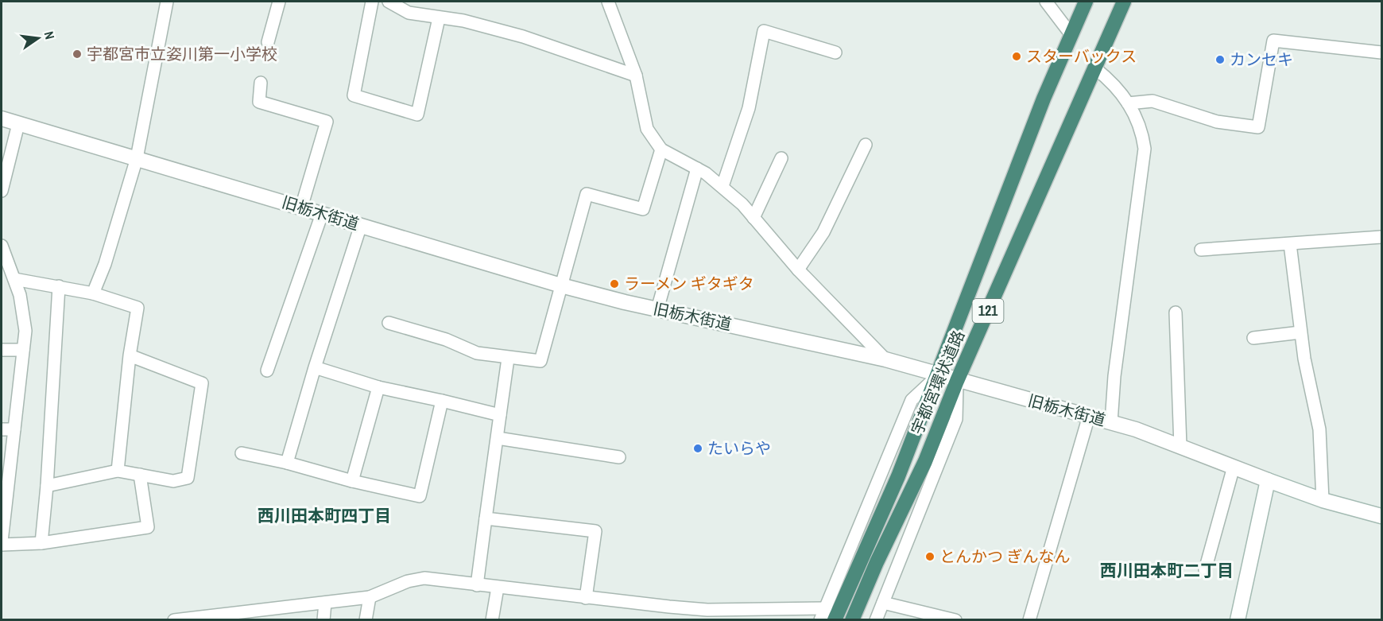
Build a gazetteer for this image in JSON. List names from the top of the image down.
{
  "streets": {
    "highway": ["121", "宇都宮環状道路"],
    "street": ["旧栃木街道"]
  },
  "crossings": [
    ["旧栃木街道", "宇都宮環状道路"]
  ],
  "districts": ["西川田本町四丁目", "西川田本町二丁目"],
  "places": [
    "宇都宮市立姿川第一小学校",
    "スターバックス",
    "カンセキ",
    "ラーメン ギタギタ",
    "たいらや",
    "とんかつ ぎんなん"
  ],
  "north": "right"
}
